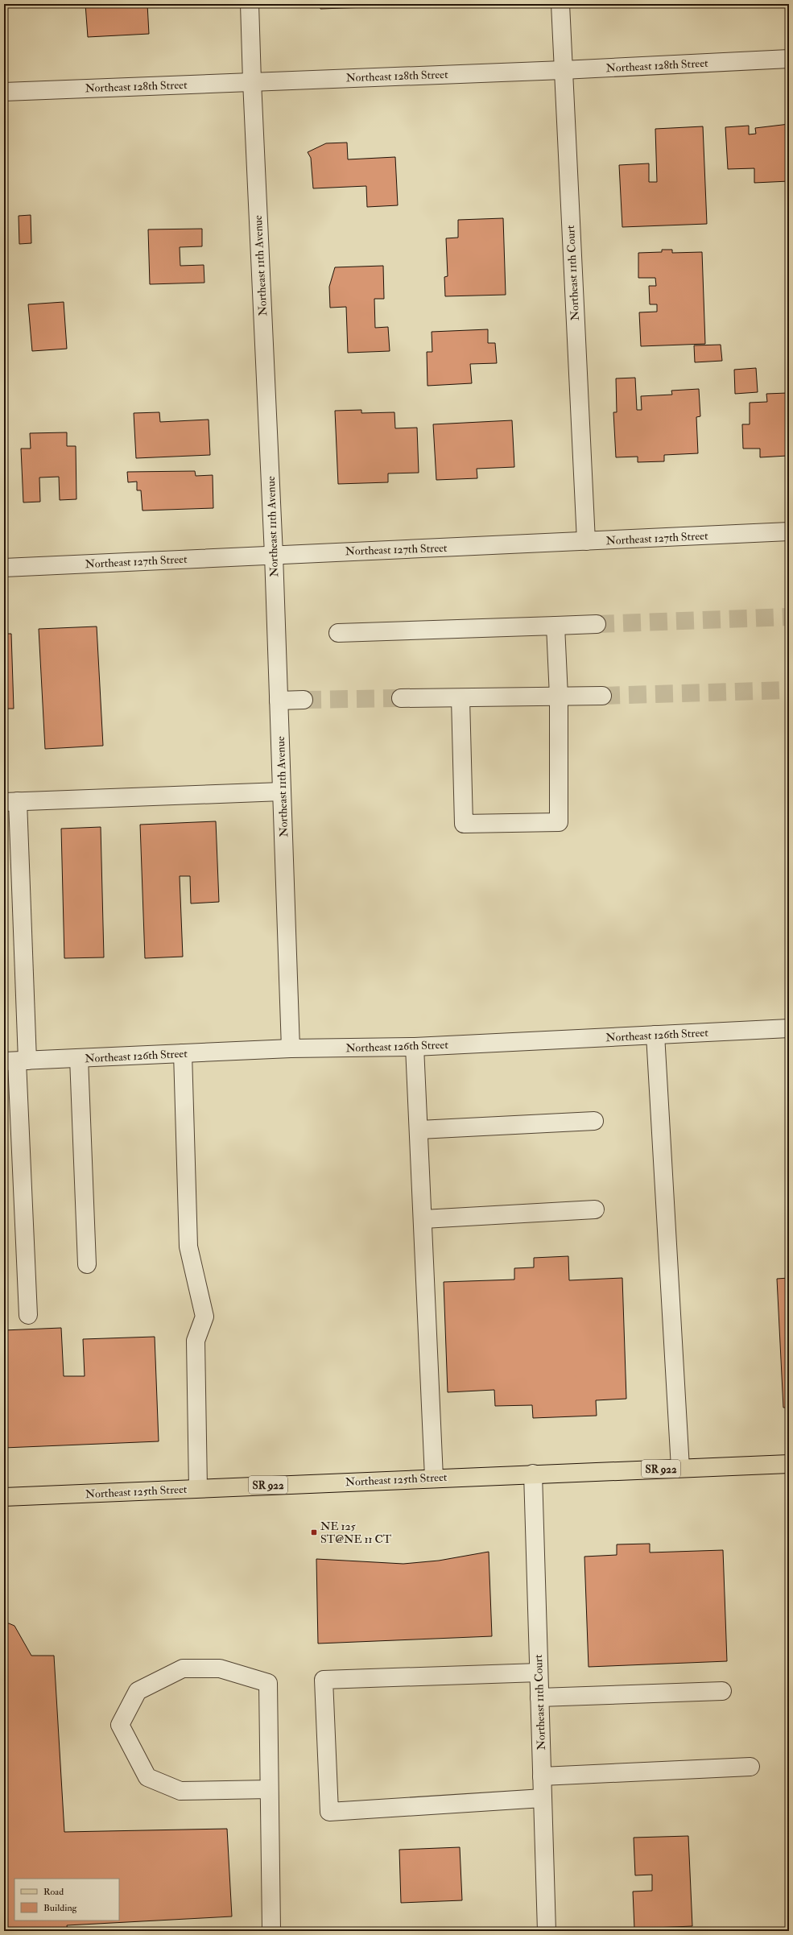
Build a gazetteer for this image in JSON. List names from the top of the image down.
{
  "streets": {
    "main road": ["SR 922", "Northeast 125th Street"],
    "street": [
      "Northeast 128th Street",
      "Northeast 11th Avenue",
      "Northeast 11th Court",
      "Northeast 127th Street",
      "Northeast 126th Street"
    ]
  },
  "crossings": [
    ["Northeast 128th Street", "Northeast 11th Avenue"],
    ["Northeast 128th Street", "Northeast 11th Court"],
    ["Northeast 11th Avenue", "Northeast 127th Street"],
    ["Northeast 11th Avenue", "Northeast 126th Street"],
    ["Northeast 11th Court", "Northeast 127th Street"],
    ["Northeast 11th Court", "Northeast 125th Street"]
  ],
  "places": {
    "transit": ["NE 125 ST@NE 11 CT"]
  },
  "legend": ["Road", "Building"]
}
